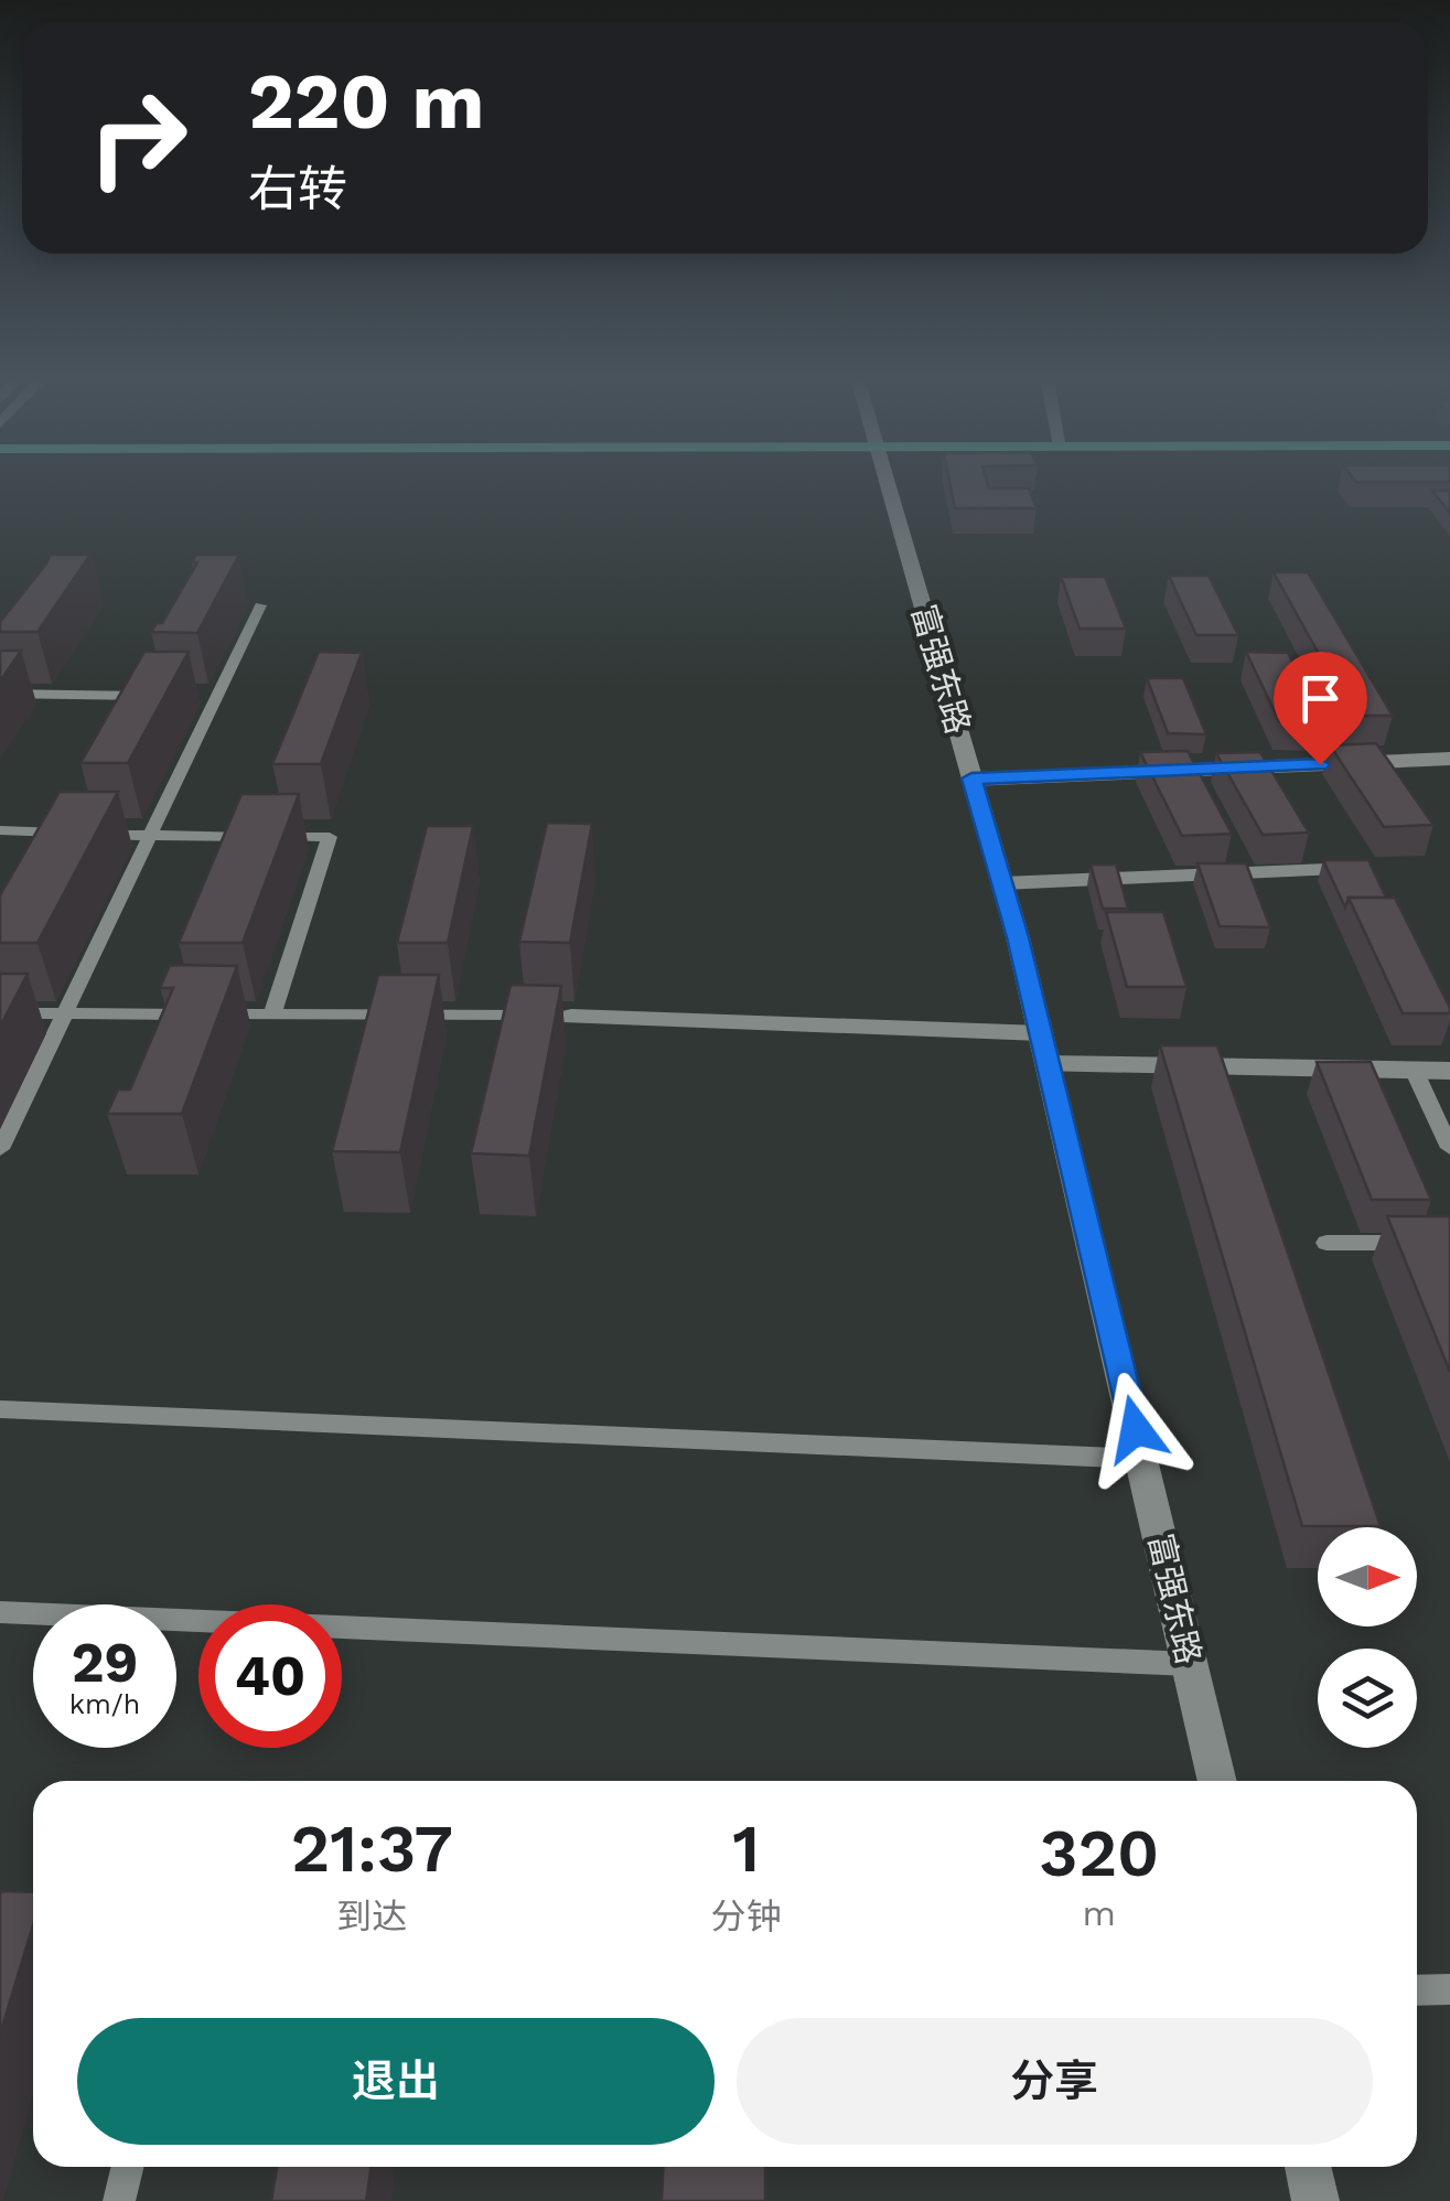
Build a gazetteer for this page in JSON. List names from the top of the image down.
{
  "streets": {
    "street": ["富强东路"]
  },
  "north": "right",
  "page": {
    "turn": ["220 m", "右转"],
    "speed": "29 km/h",
    "limit": "40",
    "eta": [
      "21:37",
      "到达",
      "1",
      "分钟",
      "320",
      "m"
    ],
    "buttons": ["退出", "分享"]
  }
}
